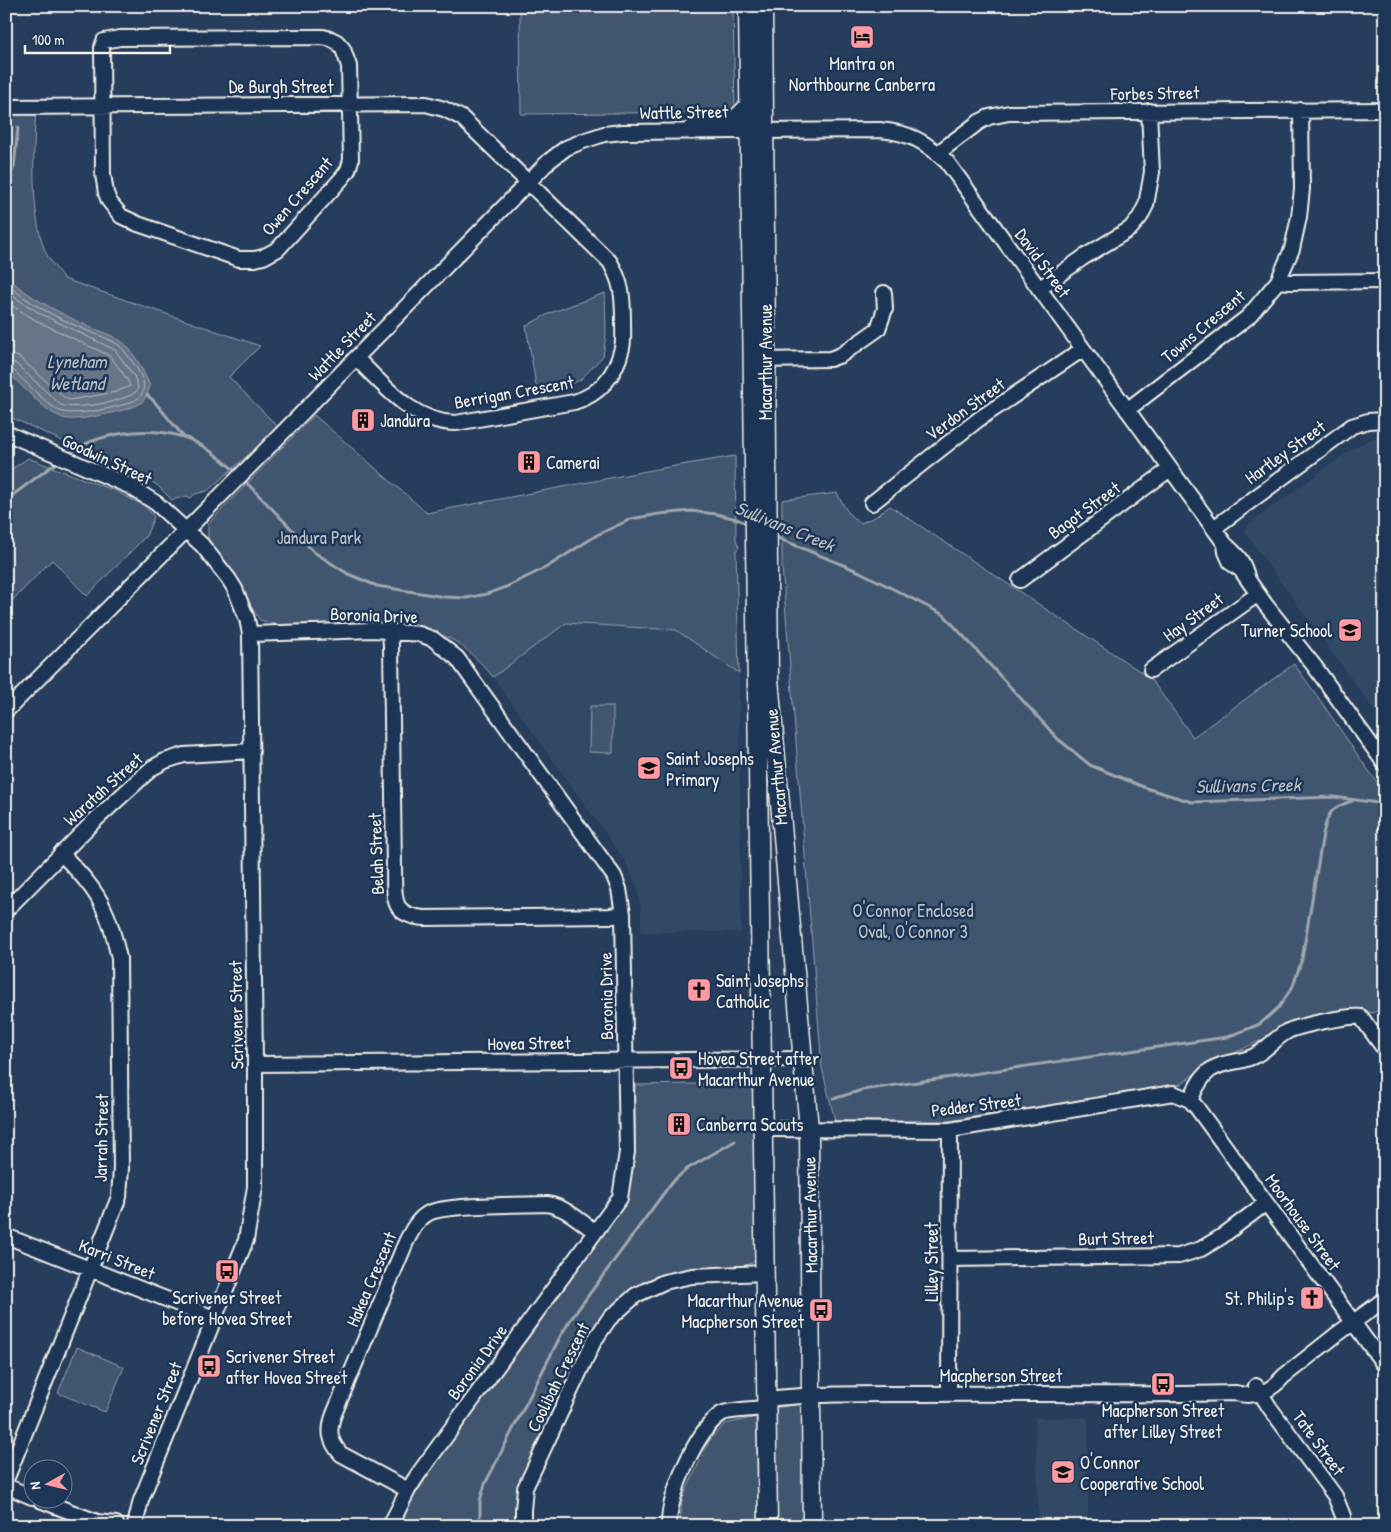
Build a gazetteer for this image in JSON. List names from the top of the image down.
{
  "streets": {
    "main road": ["Macarthur Avenue"],
    "street": [
      "De Burgh Street",
      "Forbes Street",
      "Wattle Street",
      "Owen Crescent",
      "David Street",
      "Towns Crescent",
      "Berrigan Crescent",
      "Verdon Street",
      "Hartley Street",
      "Goodwin Street",
      "Bagot Street",
      "Boronia Drive",
      "Hay Street",
      "Waratah Street",
      "Belah Street",
      "Scrivener Street",
      "Hovea Street",
      "Pedder Street",
      "Jarrah Street",
      "Moorhouse Street",
      "Burt Street",
      "Karri Street",
      "Lilley Street",
      "Hakea Crescent",
      "Macpherson Street",
      "Coolibah Crescent",
      "Tate Street"
    ]
  },
  "crossings": [
    ["De Burgh Street", "Wattle Street"],
    ["De Burgh Street", "Owen Crescent"],
    ["De Burgh Street", "Berrigan Crescent"],
    ["Forbes Street", "David Street"],
    ["Forbes Street", "Towns Crescent"],
    ["Wattle Street", "David Street"],
    ["Wattle Street", "Macarthur Avenue"],
    ["Wattle Street", "Berrigan Crescent"],
    ["Wattle Street", "Goodwin Street"],
    ["Wattle Street", "Scrivener Street"],
    ["David Street", "Towns Crescent"],
    ["David Street", "Macarthur Avenue"],
    ["David Street", "Verdon Street"],
    ["David Street", "Hartley Street"],
    ["David Street", "Bagot Street"],
    ["David Street", "Hay Street"],
    ["Macarthur Avenue", "Hovea Street"],
    ["Macarthur Avenue", "Pedder Street"],
    ["Macarthur Avenue", "Macpherson Street"],
    ["Macarthur Avenue", "Coolibah Crescent"],
    ["Goodwin Street", "Scrivener Street"],
    ["Boronia Drive", "Belah Street"],
    ["Boronia Drive", "Scrivener Street"],
    ["Boronia Drive", "Hovea Street"],
    ["Boronia Drive", "Hakea Crescent"],
    ["Waratah Street", "Scrivener Street"],
    ["Waratah Street", "Jarrah Street"],
    ["Scrivener Street", "Hovea Street"],
    ["Scrivener Street", "Karri Street"],
    ["Pedder Street", "Moorhouse Street"],
    ["Pedder Street", "Lilley Street"],
    ["Jarrah Street", "Karri Street"],
    ["Moorhouse Street", "Burt Street"],
    ["Moorhouse Street", "Macpherson Street"],
    ["Burt Street", "Lilley Street"],
    ["Lilley Street", "Macpherson Street"],
    ["Macpherson Street", "Tate Street"]
  ],
  "water": ["Lyneham Wetland", "Sullivans Creek"],
  "parks": ["Jandura Park", "O'Connor Enclosed Oval, O'Connor 3"],
  "places": {
    "hotel": ["Mantra on Northbourne Canberra"],
    "building": ["Jandura", "Camerai", "Canberra Scouts"],
    "school or university": ["Turner School", "Saint Josephs Primary", "O'Connor Cooperative School"],
    "church": ["Saint Josephs Catholic", "St. Philip's"],
    "bus stop": [
      "Hovea Street after Macarthur Avenue",
      "Scrivener Street before Hovea Street",
      "Macarthur Avenue Macpherson Street",
      "Scrivener Street after Hovea Street",
      "Macpherson Street after Lilley Street"
    ]
  },
  "scale_bar": "100 m",
  "north": "left"
}
